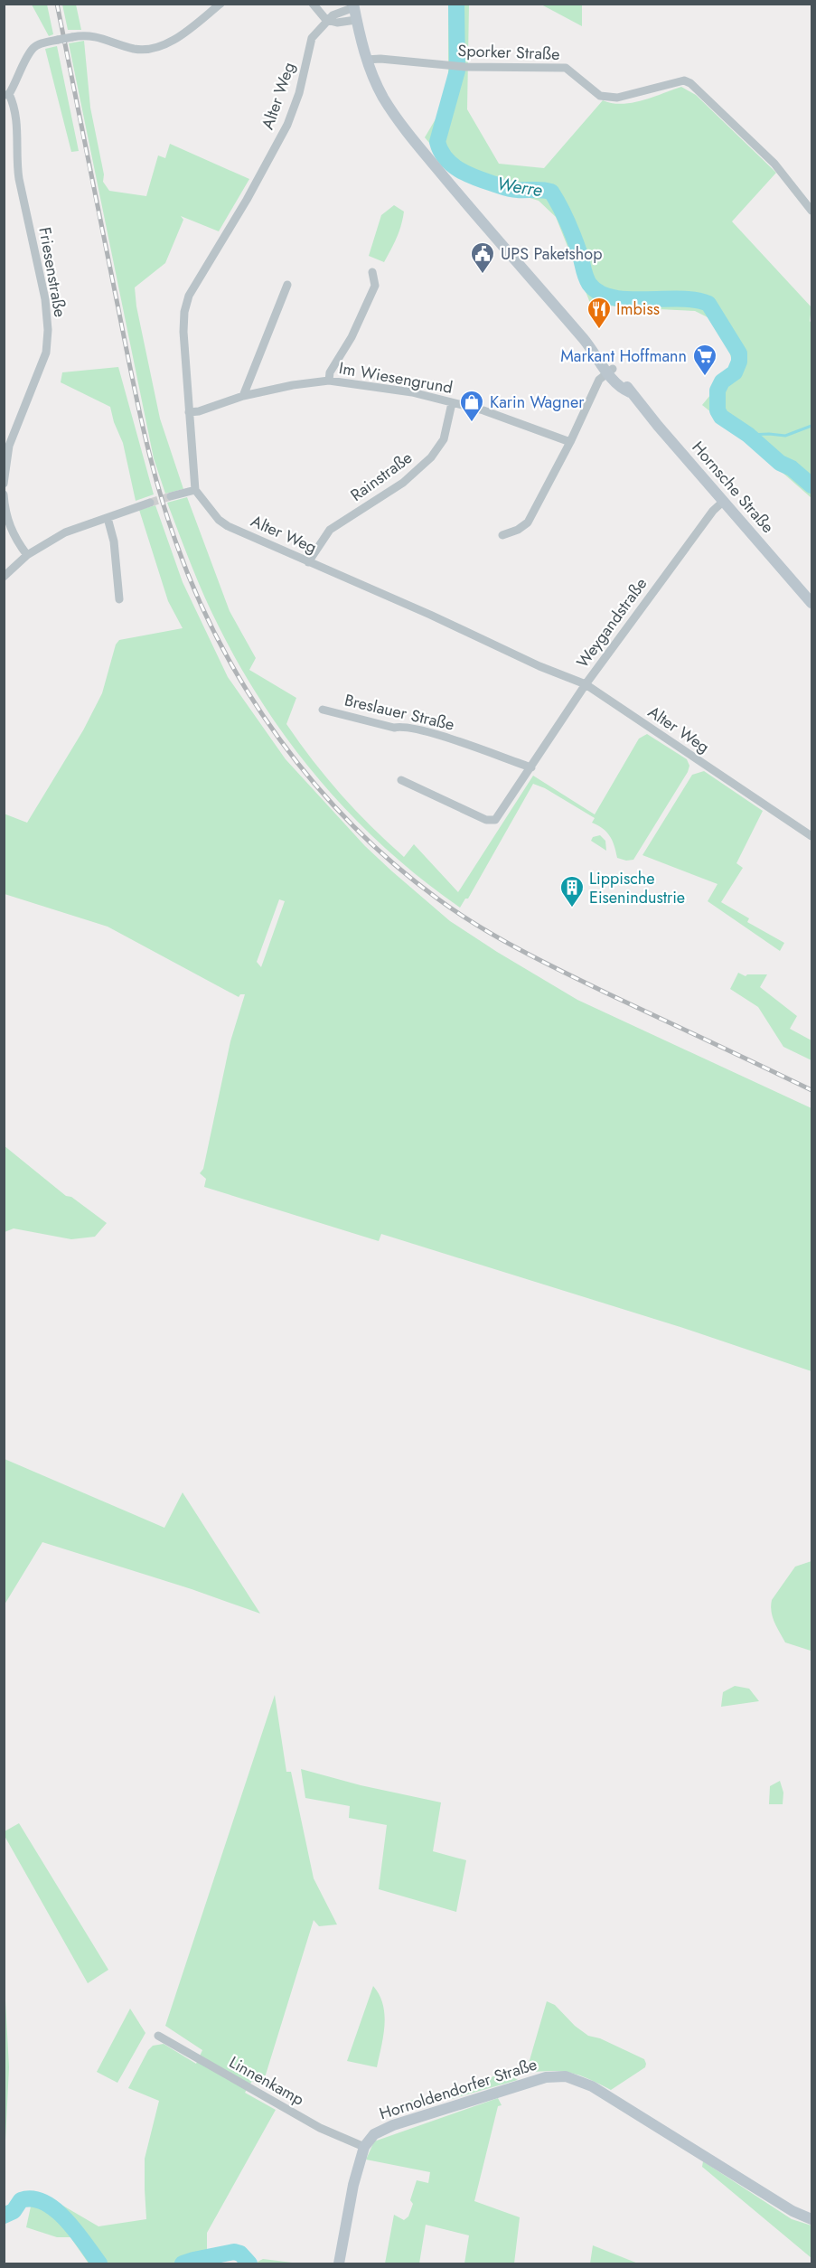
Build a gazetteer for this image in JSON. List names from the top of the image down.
{
  "streets": {
    "main road": ["Hornsche Straße", "Hornoldendorfer Straße"],
    "street": [
      "Sporker Straße",
      "Alter Weg",
      "Friesenstraße",
      "Im Wiesengrund",
      "Rainstraße",
      "Weygandstraße",
      "Breslauer Straße",
      "Linnenkamp"
    ]
  },
  "crossings": [
    ["Sporker Straße", "Hornsche Straße"],
    ["Alter Weg", "Im Wiesengrund"],
    ["Alter Weg", "Rainstraße"],
    ["Alter Weg", "Weygandstraße"],
    ["Im Wiesengrund", "Rainstraße"],
    ["Hornsche Straße", "Weygandstraße"],
    ["Weygandstraße", "Breslauer Straße"],
    ["Linnenkamp", "Hornoldendorfer Straße"]
  ],
  "water": ["Werre"],
  "places": {
    "public building": ["UPS Paketshop"],
    "restaurant": ["Imbiss"],
    "supermarket": ["Markant Hoffmann"],
    "shop": ["Karin Wagner"],
    "building": ["Lippische Eisenindustrie"]
  }
}
